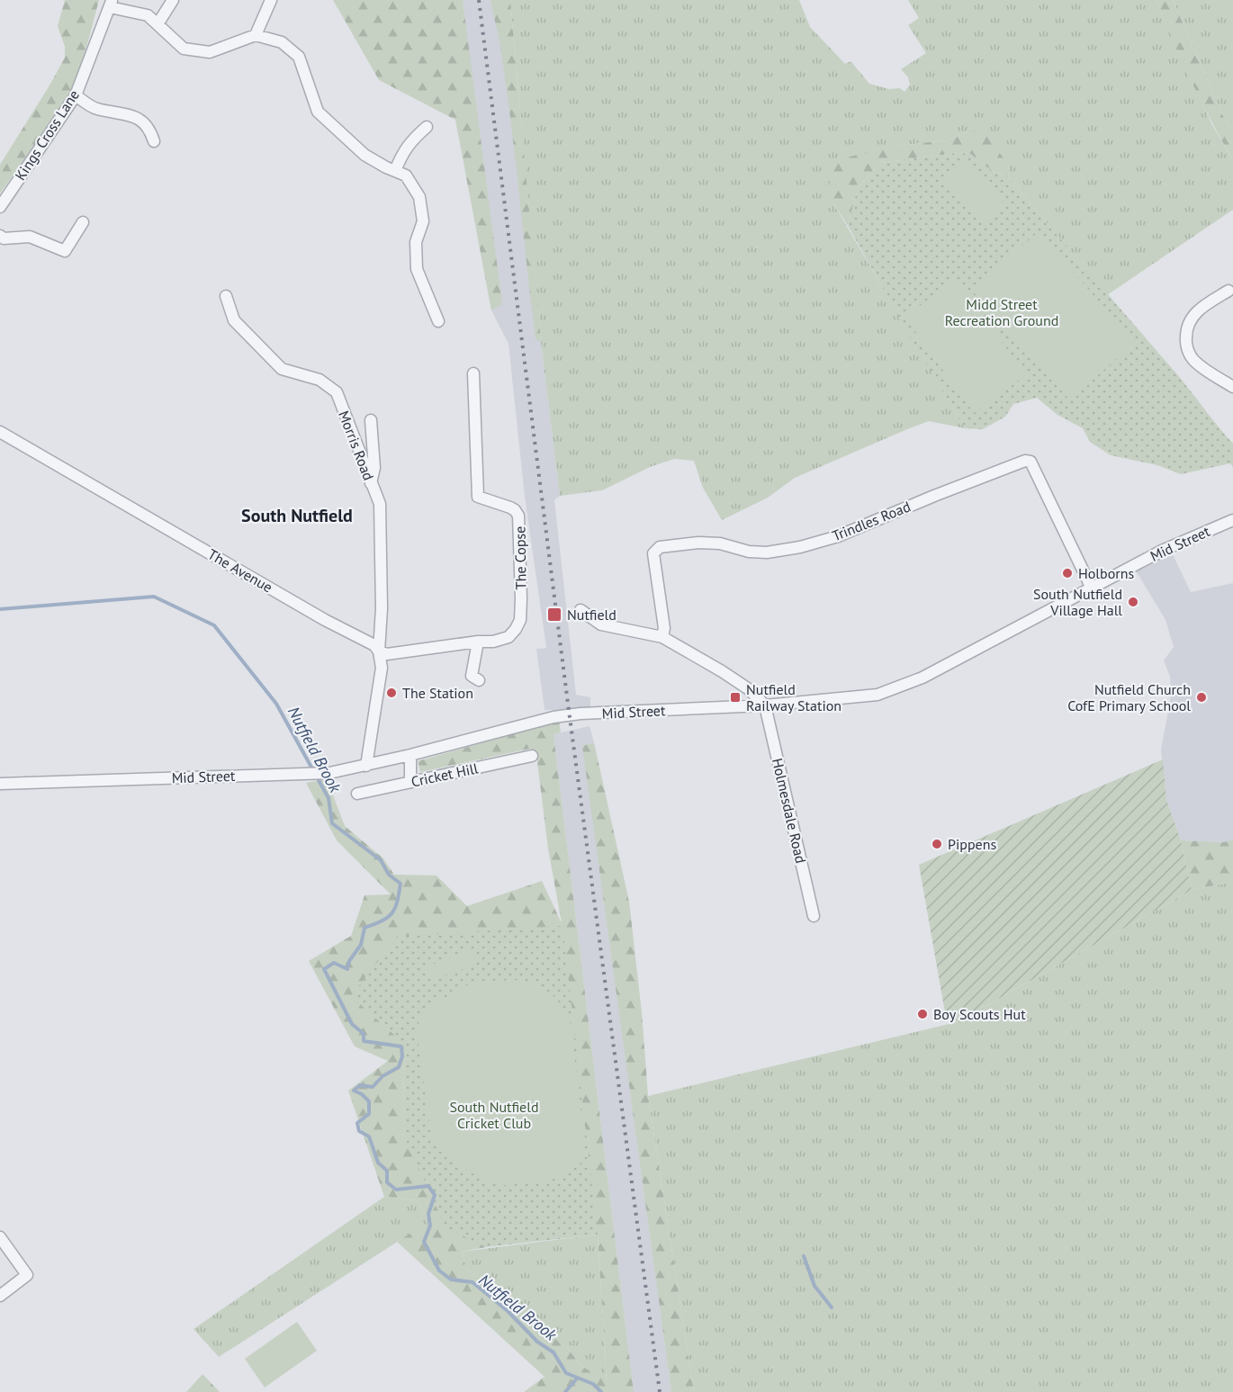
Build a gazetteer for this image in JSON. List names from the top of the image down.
{
  "streets": {
    "street": [
      "Kings Cross Lane",
      "Morris Road",
      "Trindles Road",
      "Mid Street",
      "The Copse",
      "The Avenue",
      "Cricket Hill",
      "Holmesdale Road"
    ]
  },
  "crossings": [
    ["Morris Road", "The Avenue"],
    ["Trindles Road", "Mid Street"],
    ["Mid Street", "Holmesdale Road"]
  ],
  "districts": ["South Nutfield"],
  "water": ["Nutfield Brook"],
  "parks": ["Midd Street Recreation Ground", "South Nutfield Cricket Club"],
  "places": {
    "other": [
      "Holborns",
      "South Nutfield Village Hall",
      "The Station",
      "Nutfield Church CofE Primary School",
      "Pippens",
      "Boy Scouts Hut"
    ],
    "transit": ["Nutfield", "Nutfield Railway Station"]
  }
}
